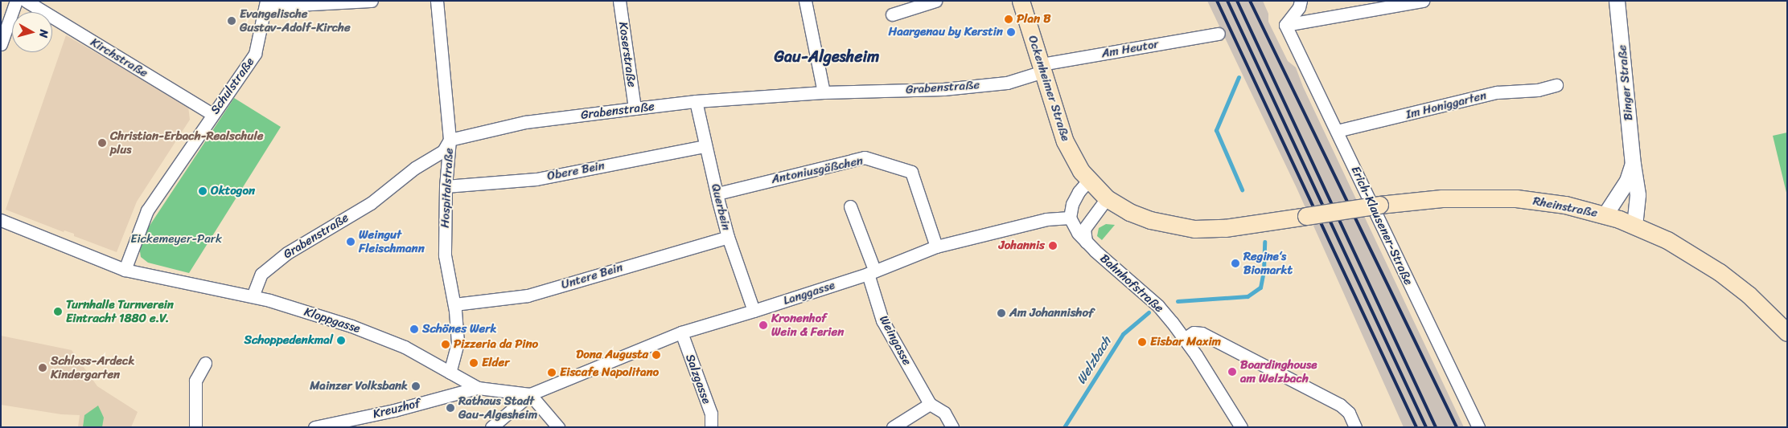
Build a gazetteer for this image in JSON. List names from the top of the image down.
{
  "streets": {
    "main road": ["Ockenheimer Straße", "Rheinstraße"],
    "street": [
      "Am Heutor",
      "Koserstraße",
      "Kirchstraße",
      "Binger Straße",
      "Schulstraße",
      "Grabenstraße",
      "Im Honiggarten",
      "Antoniusgäßchen",
      "Obere Bein",
      "Hospitalstraße",
      "Querbein",
      "Erich-Klausener-Straße",
      "Untere Bein",
      "Bahnhofstraße",
      "Langgasse",
      "Kloppgasse",
      "Weingasse",
      "Salzgasse",
      "Kreuzhof"
    ]
  },
  "crossings": [
    ["Am Heutor", "Grabenstraße"],
    ["Am Heutor", "Ockenheimer Straße"],
    ["Koserstraße", "Grabenstraße"],
    ["Kirchstraße", "Schulstraße"],
    ["Binger Straße", "Rheinstraße"],
    ["Schulstraße", "Kloppgasse"],
    ["Grabenstraße", "Ockenheimer Straße"],
    ["Grabenstraße", "Hospitalstraße"],
    ["Grabenstraße", "Querbein"],
    ["Grabenstraße", "Kloppgasse"],
    ["Ockenheimer Straße", "Rheinstraße"],
    ["Im Honiggarten", "Erich-Klausener-Straße"],
    ["Antoniusgäßchen", "Querbein"],
    ["Antoniusgäßchen", "Langgasse"],
    ["Obere Bein", "Hospitalstraße"],
    ["Obere Bein", "Querbein"],
    ["Hospitalstraße", "Untere Bein"],
    ["Hospitalstraße", "Kloppgasse"],
    ["Querbein", "Untere Bein"],
    ["Querbein", "Langgasse"],
    ["Bahnhofstraße", "Langgasse"],
    ["Langgasse", "Kloppgasse"],
    ["Langgasse", "Weingasse"],
    ["Langgasse", "Salzgasse"],
    ["Kloppgasse", "Kreuzhof"]
  ],
  "districts": ["Gau-Algesheim"],
  "water": ["Welzbach"],
  "parks": ["Eickemeyer-Park"],
  "places": [
    "Plan B",
    "Evangelische Gustav-Adolf-Kirche",
    "Haargenau by Kerstin",
    "Christian-Erbach-Realschule plus",
    "Oktogon",
    "Weingut Fleischmann",
    "Johannis",
    "Regine‘s Biomarkt",
    "Turnhalle Turnverein Eintracht 1880 e.V.",
    "Am Johannishof",
    "Kronenhof Wein & Ferien",
    "Schönes Werk",
    "Schoppedenkmal",
    "Eisbar Maxim",
    "Pizzeria da Pino",
    "Dona Augusta",
    "Elder",
    "Schloss-Ardeck Kindergarten",
    "Boardinghouse am Welzbach",
    "Eiscafe Napolitano",
    "Mainzer Volksbank",
    "Rathaus Stadt Gau-Algesheim"
  ],
  "north": "right"
}
